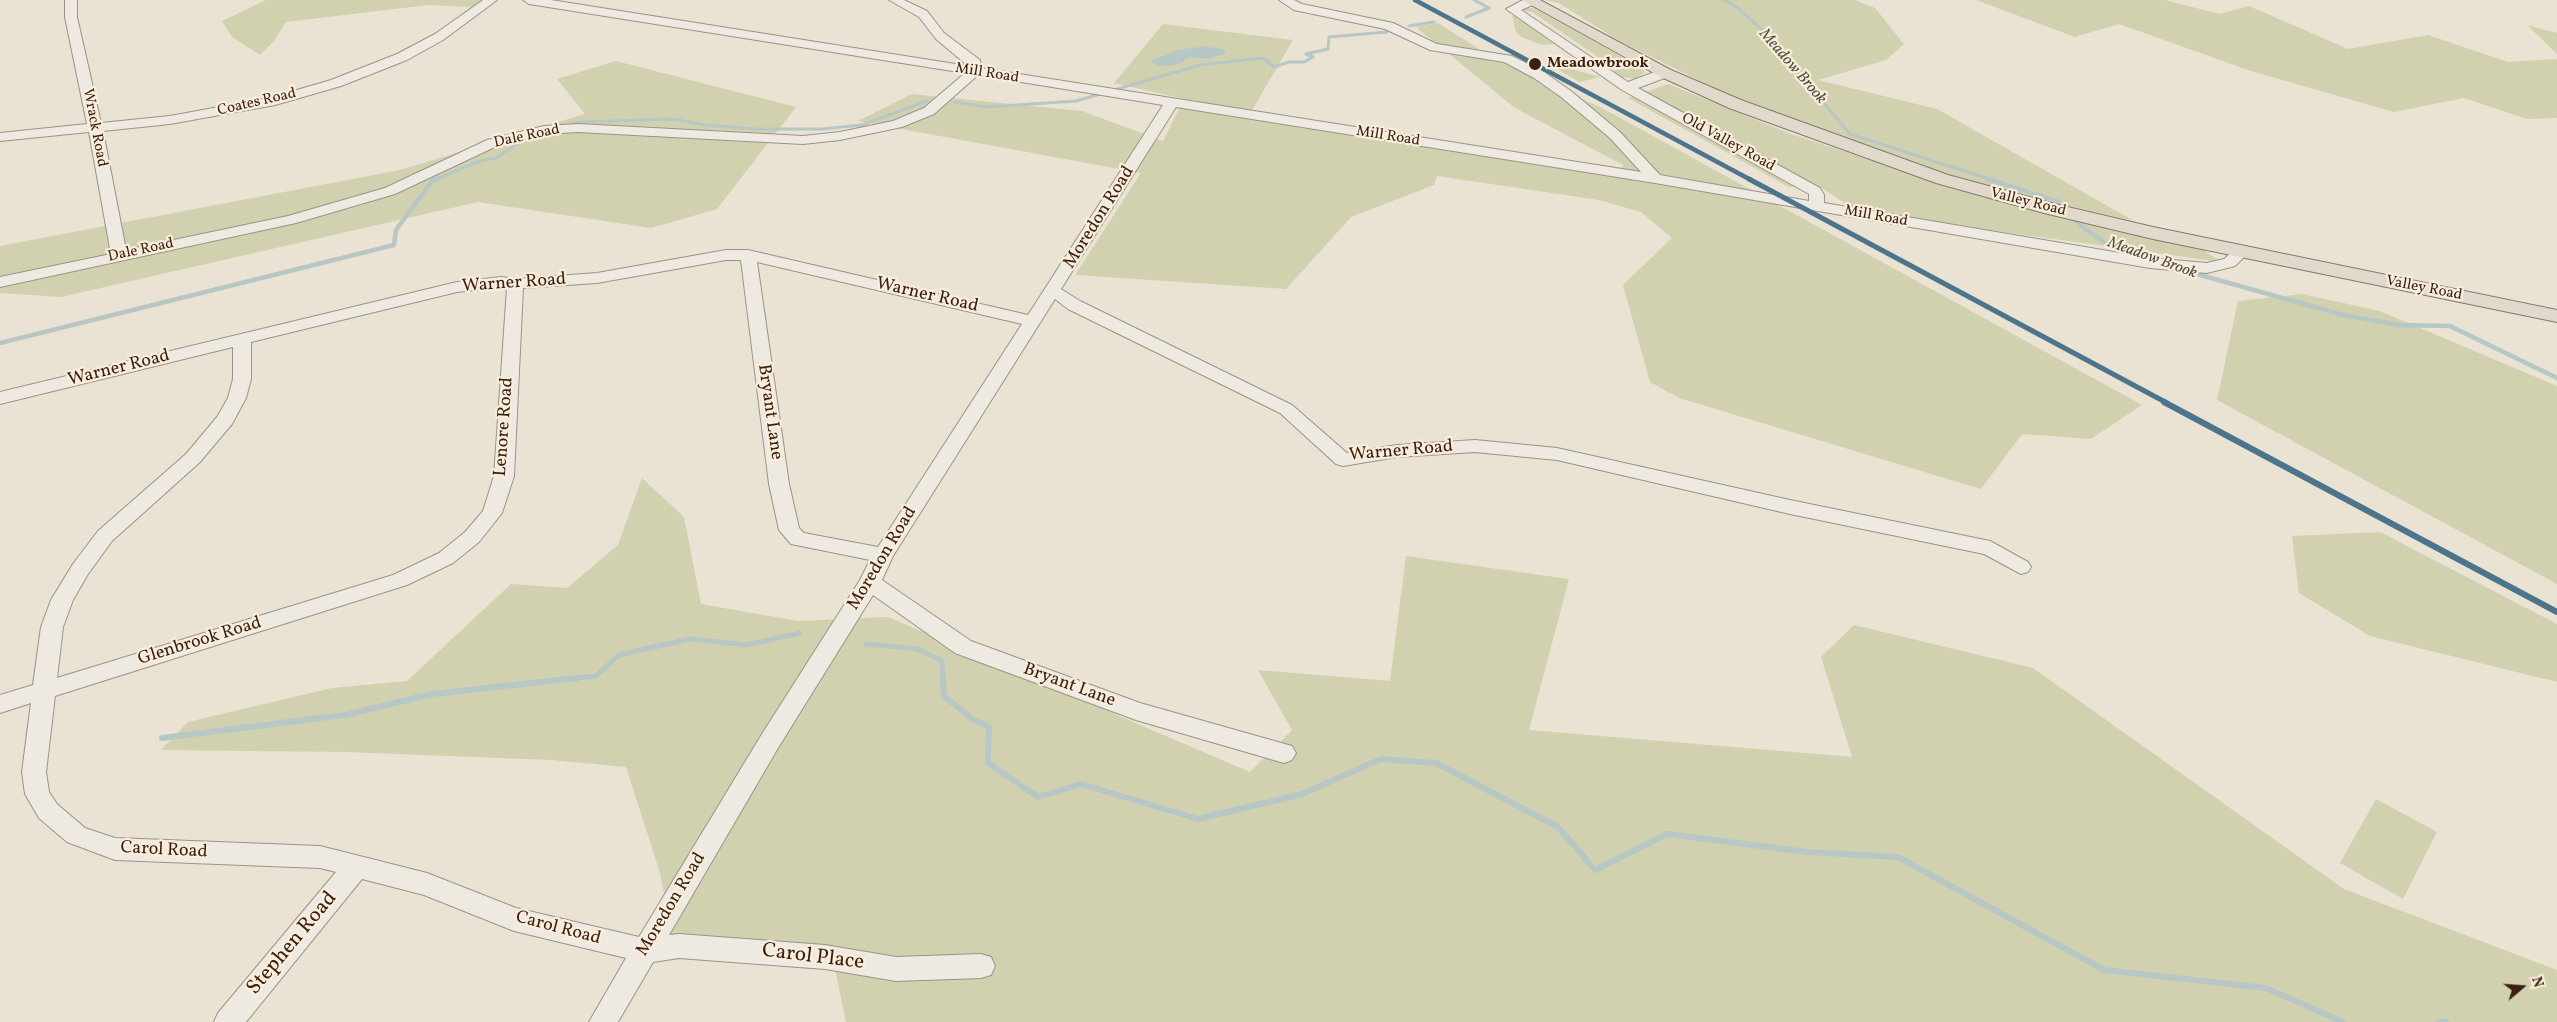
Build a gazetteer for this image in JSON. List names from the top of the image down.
{
  "streets": {
    "main road": ["Valley Road"],
    "street": [
      "Mill Road",
      "Coates Road",
      "Wrack Road",
      "Dale Road",
      "Old Valley Road",
      "Moredon Road",
      "Warner Road",
      "Bryant Lane",
      "Lenore Road",
      "Glenbrook Road",
      "Carol Road",
      "Stephen Road",
      "Carol Place"
    ]
  },
  "crossings": [
    ["Mill Road", "Dale Road"],
    ["Mill Road", "Old Valley Road"],
    ["Mill Road", "Valley Road"],
    ["Mill Road", "Moredon Road"],
    ["Coates Road", "Wrack Road"],
    ["Wrack Road", "Dale Road"],
    ["Old Valley Road", "Valley Road"],
    ["Moredon Road", "Warner Road"],
    ["Moredon Road", "Bryant Lane"],
    ["Moredon Road", "Carol Road"],
    ["Moredon Road", "Carol Place"],
    ["Warner Road", "Bryant Lane"],
    ["Warner Road", "Lenore Road"],
    ["Warner Road", "Carol Road"],
    ["Lenore Road", "Glenbrook Road"],
    ["Glenbrook Road", "Carol Road"],
    ["Carol Road", "Stephen Road"],
    ["Carol Road", "Carol Place"]
  ],
  "water": ["Meadow Brook"],
  "places": ["Meadowbrook"],
  "north": "right"
}
